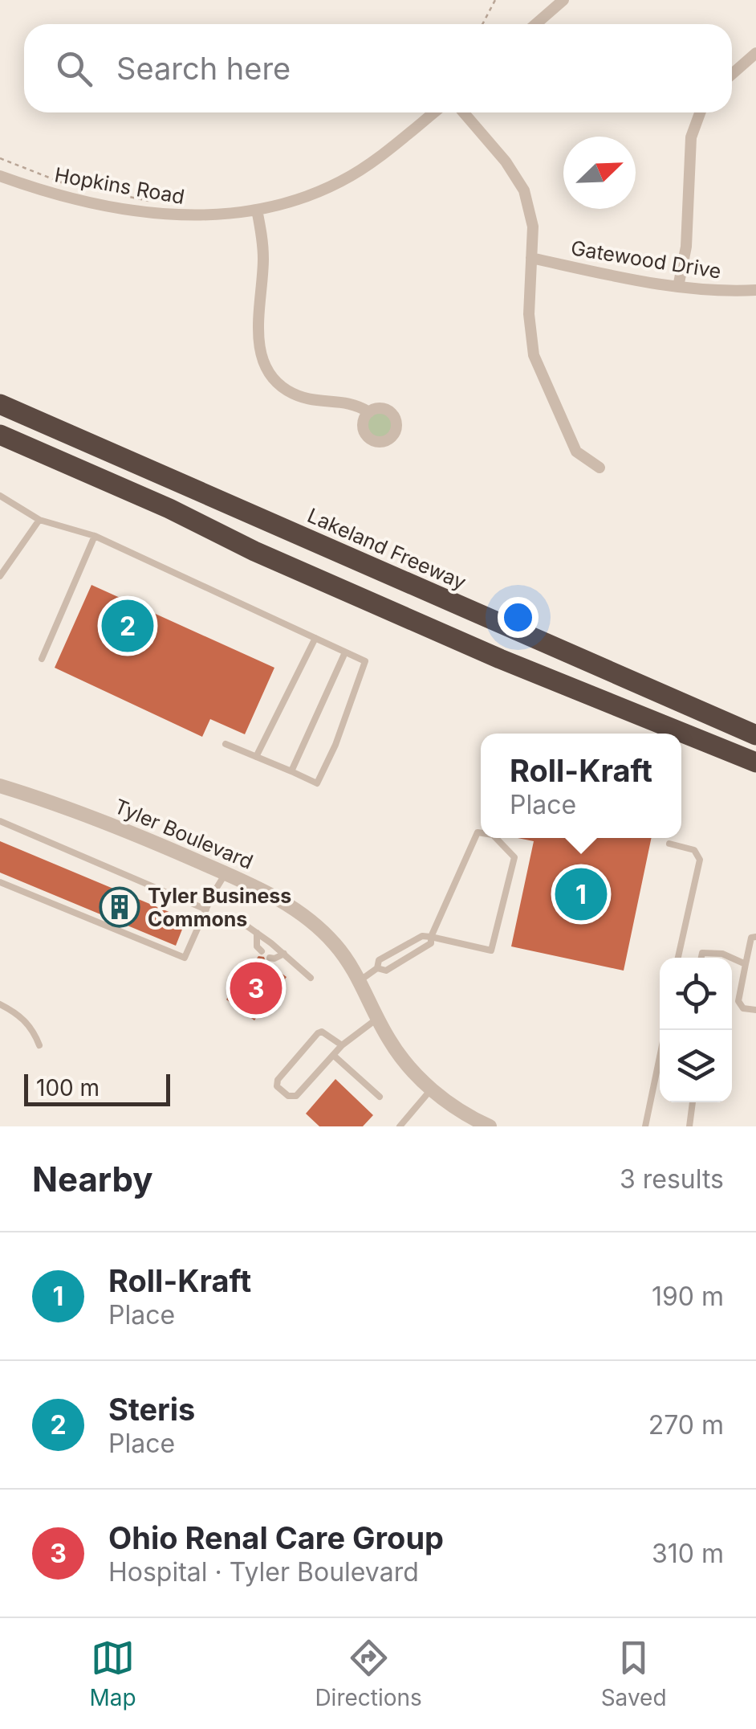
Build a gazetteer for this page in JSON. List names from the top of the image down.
{
  "streets": {
    "highway": ["Lakeland Freeway"],
    "street": ["Hopkins Road", "Gatewood Drive", "Tyler Boulevard"]
  },
  "places": {
    "building": ["Tyler Business Commons"]
  },
  "scale_bar": "100 m",
  "north": "top right",
  "page": {
    "search": "Search here",
    "pins": ["2", "1", "3"],
    "popup": ["Roll-Kraft", "Place"],
    "scale": "100 m",
    "heading": ["Nearby", "3 results"],
    "list": [
      {
        "mark": "1",
        "name": "Roll-Kraft",
        "note": "Place",
        "value": "190 m"
      },
      {
        "mark": "2",
        "name": "Steris",
        "note": "Place",
        "value": "270 m"
      },
      {
        "mark": "3",
        "name": "Ohio Renal Care Group",
        "note": "Hospital · Tyler Boulevard",
        "value": "310 m"
      }
    ],
    "nav": ["Map", "Directions", "Saved"]
  }
}
